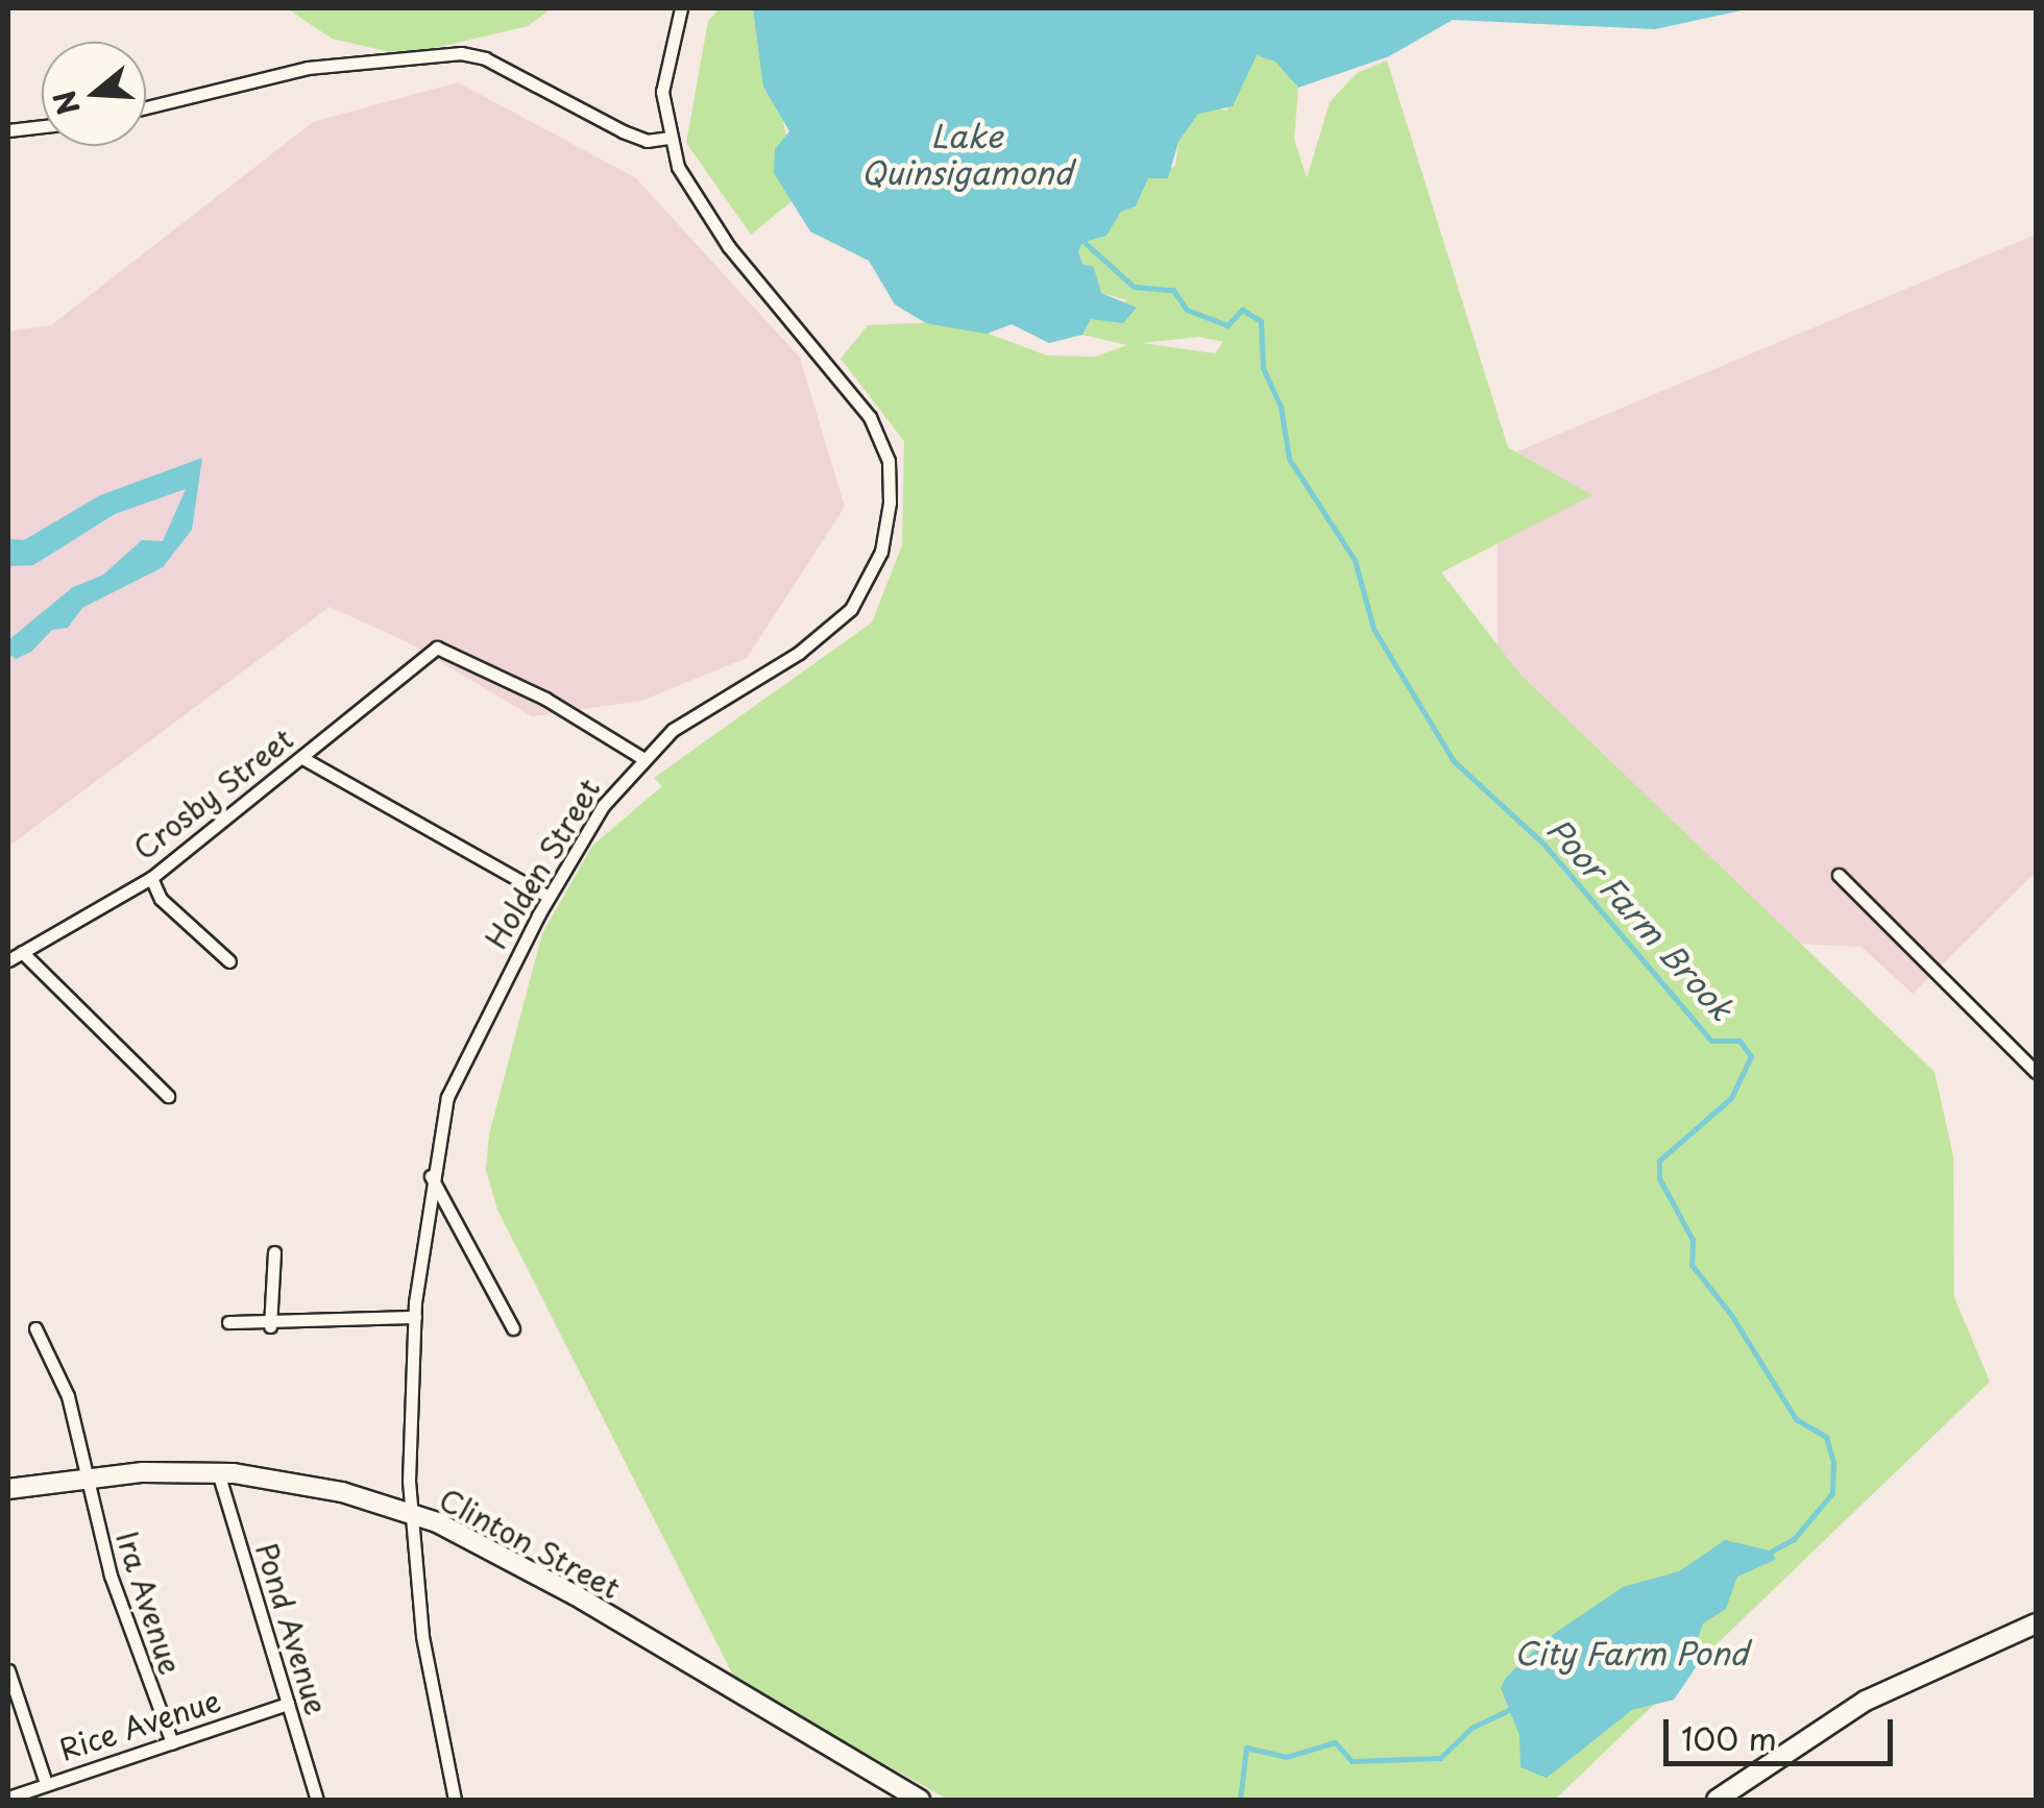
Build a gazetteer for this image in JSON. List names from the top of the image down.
{
  "streets": {
    "main road": ["Clinton Street"],
    "street": [
      "Crosby Street",
      "Holden Street",
      "Ira Avenue",
      "Pond Avenue",
      "Rice Avenue"
    ]
  },
  "crossings": [
    ["Crosby Street", "Holden Street"],
    ["Holden Street", "Clinton Street"],
    ["Clinton Street", "Ira Avenue"],
    ["Clinton Street", "Pond Avenue"],
    ["Ira Avenue", "Rice Avenue"],
    ["Pond Avenue", "Rice Avenue"]
  ],
  "water": ["Lake Quinsigamond", "Poor Farm Brook", "City Farm Pond"],
  "scale_bar": "100 m",
  "north": "left"
}
